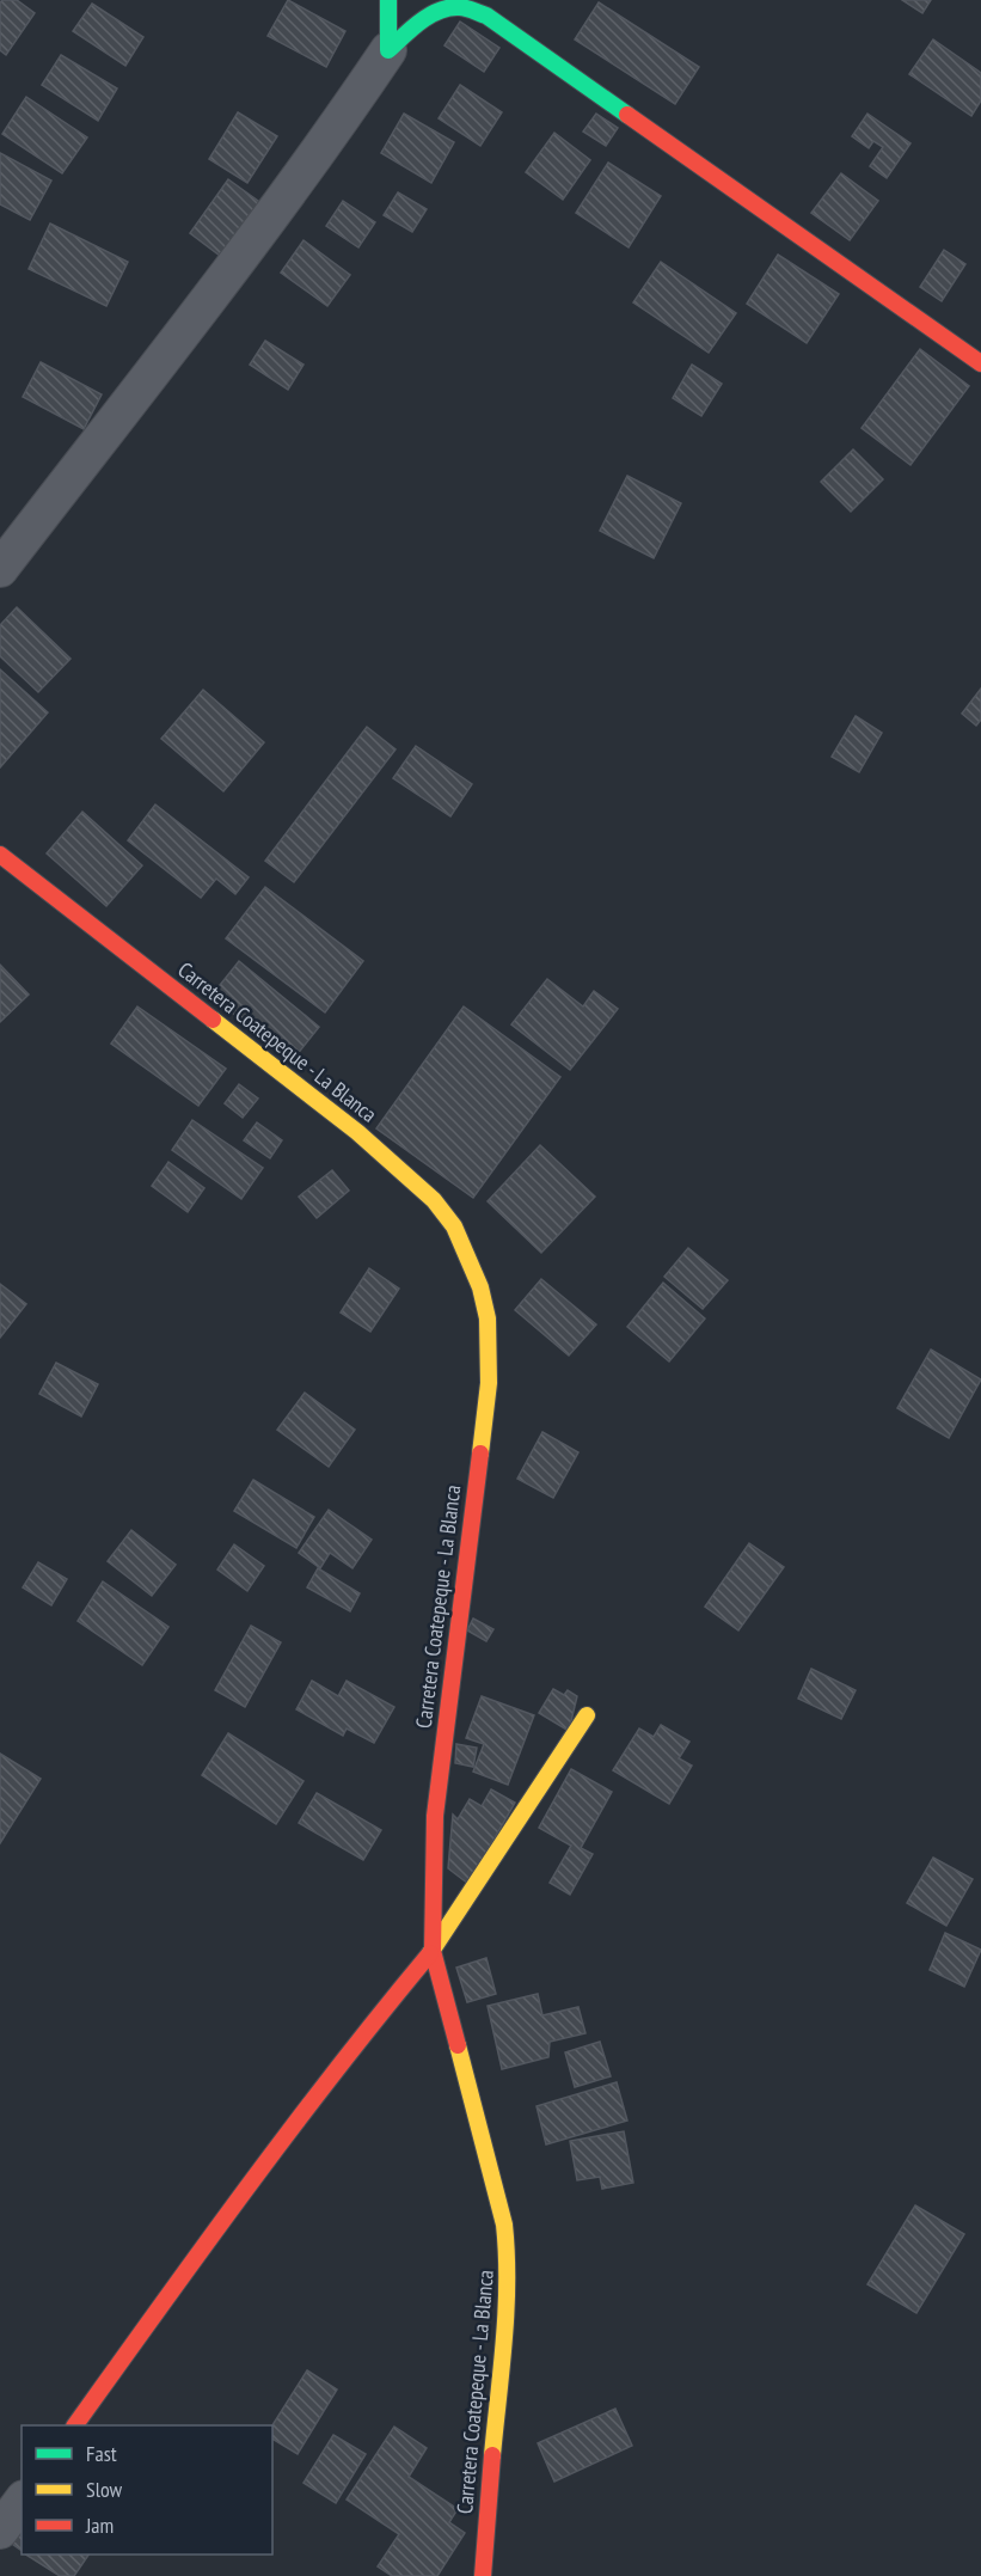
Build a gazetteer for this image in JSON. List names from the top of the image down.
{
  "streets": {
    "main road": ["Carretera Coatepeque - La Blanca"]
  },
  "legend": ["Fast", "Slow", "Jam"]
}
